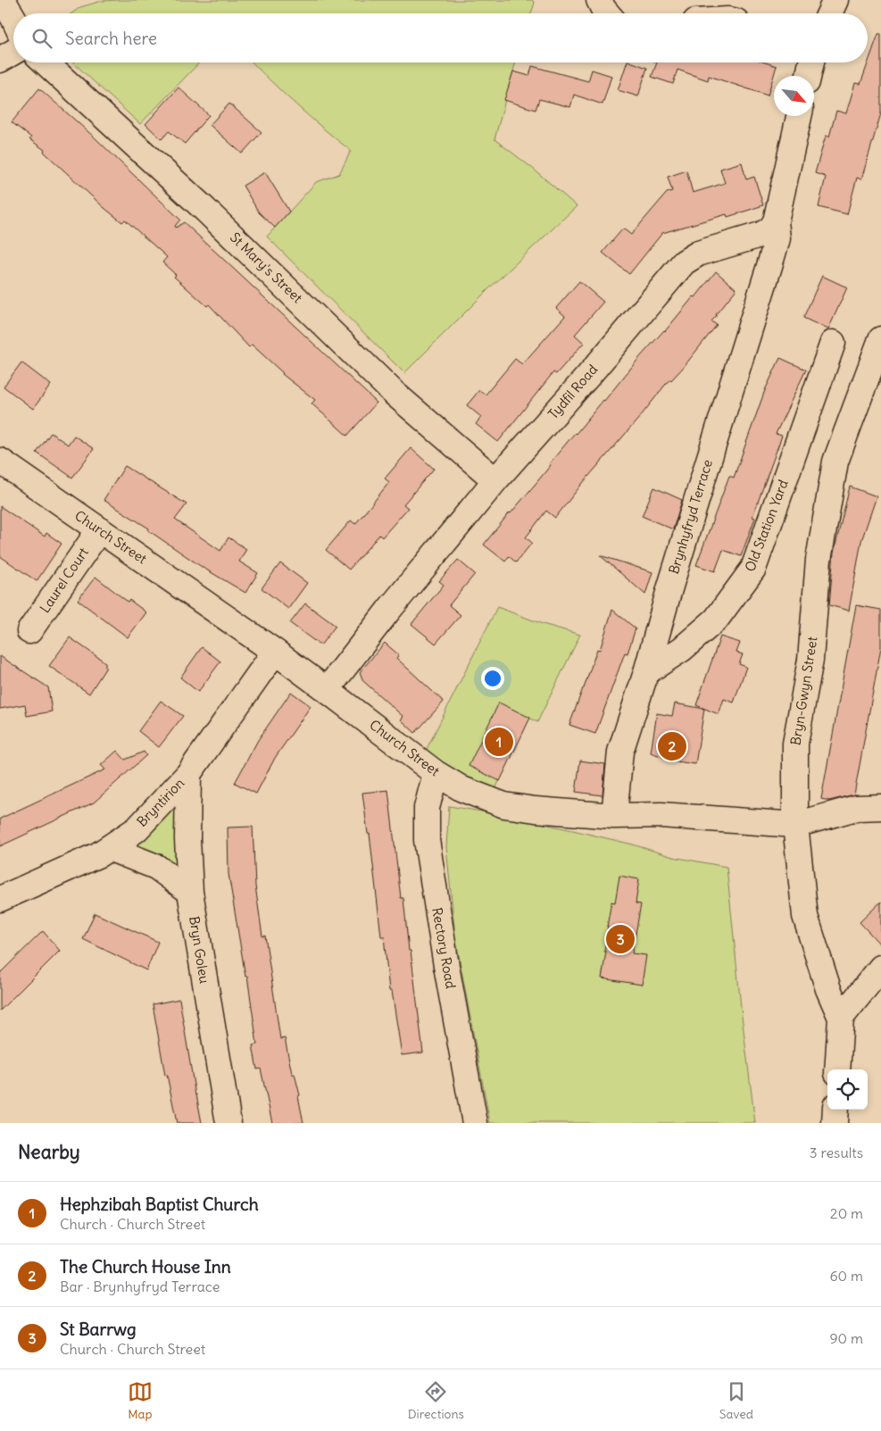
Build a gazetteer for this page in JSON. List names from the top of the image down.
{
  "streets": {
    "street": [
      "St Mary's Street",
      "Tydfil Road",
      "Brynhyfryd Terrace",
      "Old Station Yard",
      "Church Street",
      "Laurel Court",
      "Bryn-Gwyn Street",
      "Bryntirion",
      "Rectory Road",
      "Bryn Goleu"
    ]
  },
  "crossings": [
    ["St Mary's Street", "Tydfil Road"],
    ["Tydfil Road", "Brynhyfryd Terrace"],
    ["Tydfil Road", "Church Street"],
    ["Brynhyfryd Terrace", "Old Station Yard"],
    ["Brynhyfryd Terrace", "Church Street"],
    ["Church Street", "Laurel Court"],
    ["Church Street", "Bryn-Gwyn Street"],
    ["Church Street", "Bryntirion"],
    ["Church Street", "Rectory Road"],
    ["Bryntirion", "Bryn Goleu"]
  ],
  "north": "bottom right",
  "page": {
    "search": "Search here",
    "pins": ["1", "2", "3"],
    "heading": ["Nearby", "3 results"],
    "list": [
      {
        "mark": "1",
        "name": "Hephzibah Baptist Church",
        "note": "Church · Church Street",
        "value": "20 m"
      },
      {
        "mark": "2",
        "name": "The Church House Inn",
        "note": "Bar · Brynhyfryd Terrace",
        "value": "60 m"
      },
      {
        "mark": "3",
        "name": "St Barrwg",
        "note": "Church · Church Street",
        "value": "90 m"
      }
    ],
    "nav": ["Map", "Directions", "Saved"]
  }
}
